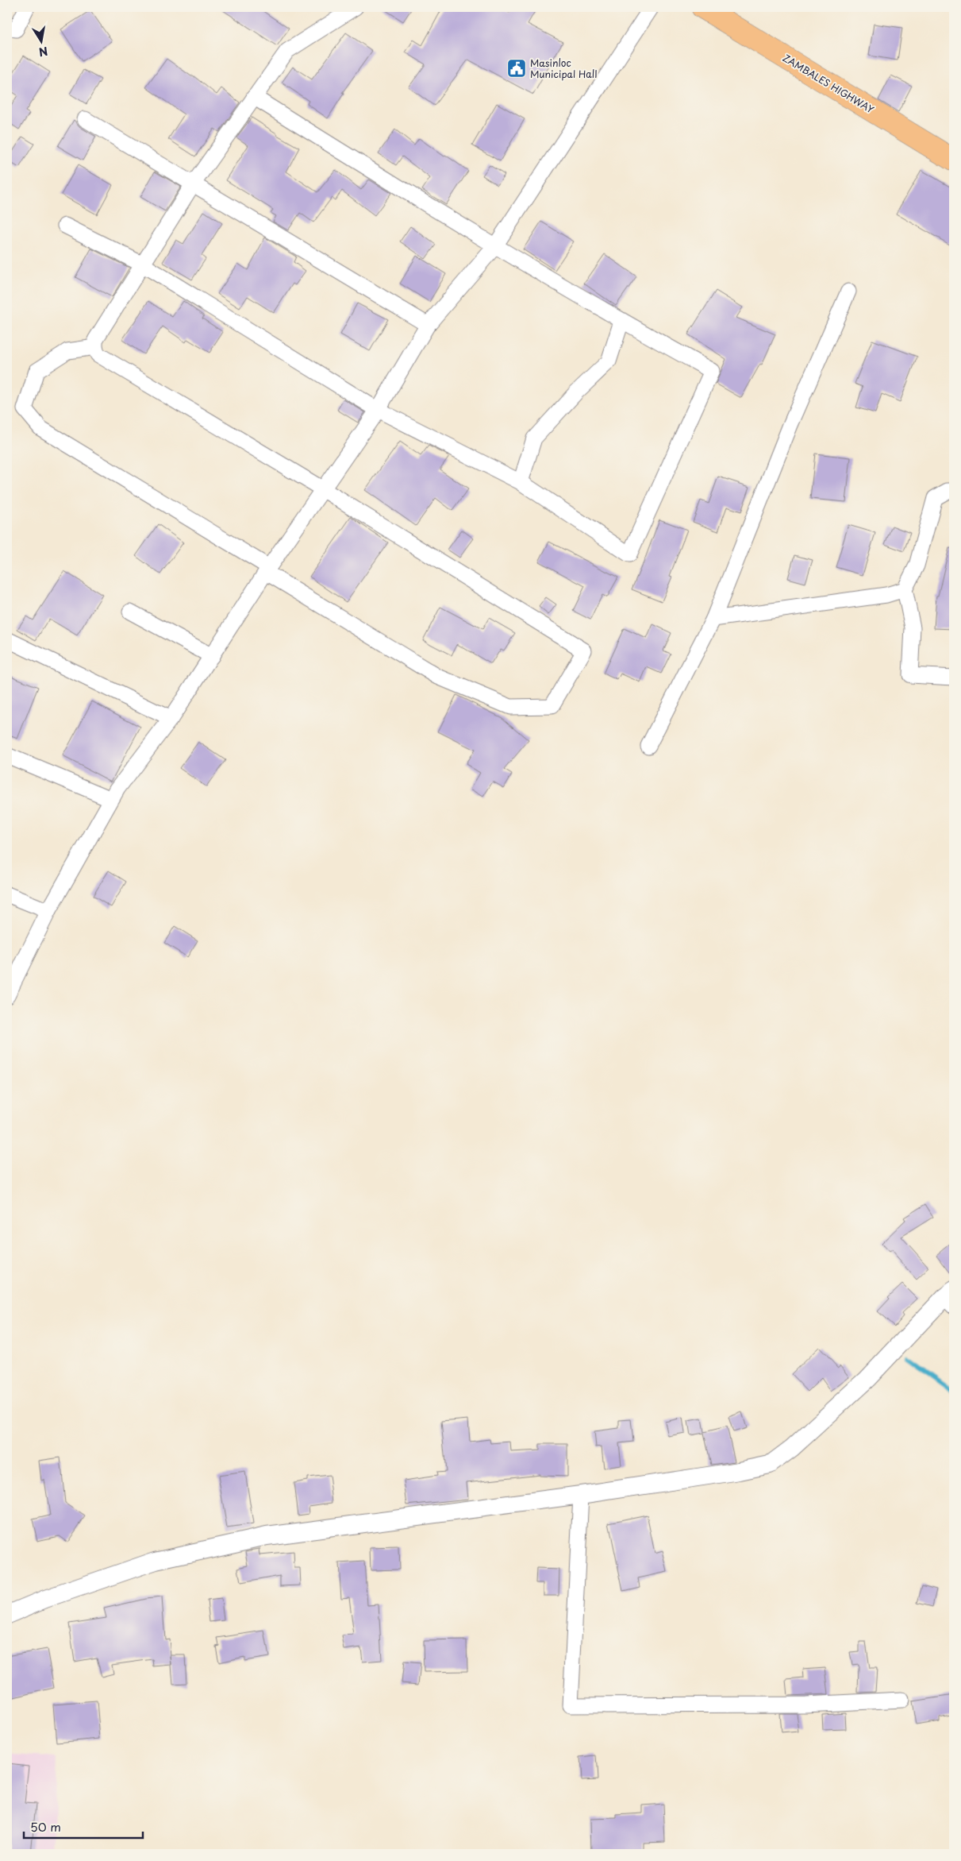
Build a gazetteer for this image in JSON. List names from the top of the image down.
{
  "streets": {
    "main road": ["ZAMBALES HIGHWAY"]
  },
  "places": {
    "public building": ["Masinloc Municipal Hall"]
  },
  "scale_bar": "50 m",
  "north": "bottom"
}
